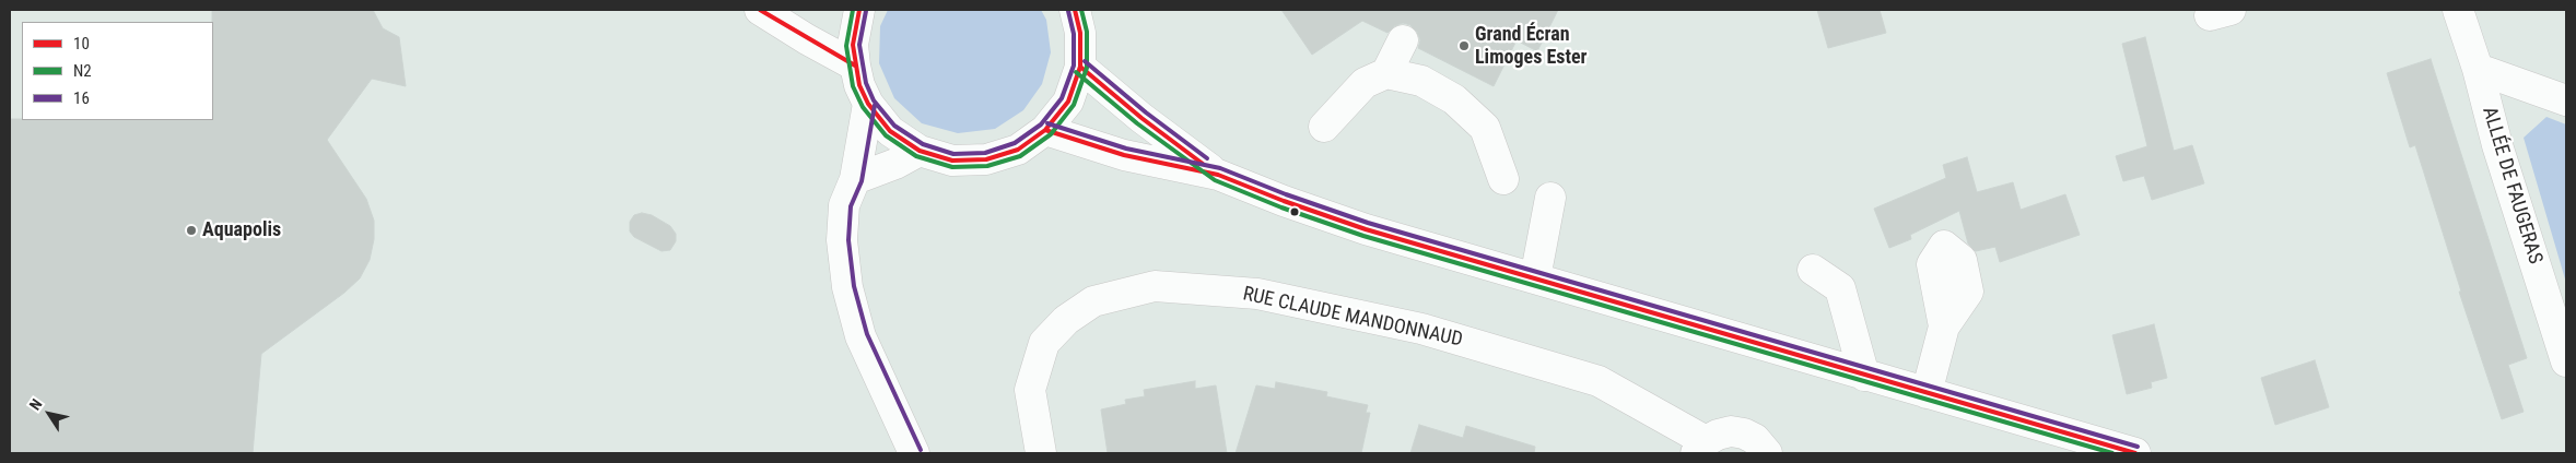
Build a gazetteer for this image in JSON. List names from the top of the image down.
{
  "streets": {
    "street": ["ALLÉE DE FAUGERAS", "RUE CLAUDE MANDONNAUD"]
  },
  "places": ["Grand Écran Limoges Ester", "Aquapolis"],
  "lines": ["transit line 10", "transit line N2", "transit line 16"],
  "legend": ["10", "N2", "16"],
  "north": "top left"
}
